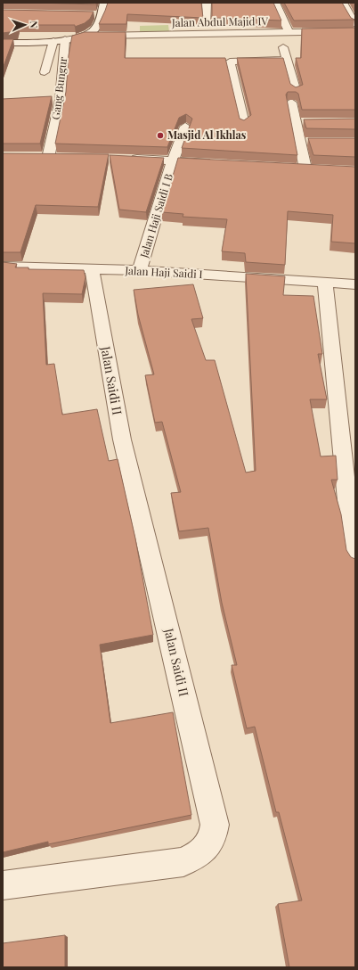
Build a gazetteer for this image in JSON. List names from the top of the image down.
{
  "streets": {
    "street": [
      "Jalan Abdul Majid IV",
      "Gang Bungur",
      "Jalan Haji Saidi I B",
      "Jalan Haji Saidi I",
      "Jalan Saidi II"
    ]
  },
  "crossings": [
    ["Jalan Abdul Majid IV", "Gang Bungur"],
    ["Jalan Haji Saidi I B", "Jalan Haji Saidi I"],
    ["Jalan Haji Saidi I", "Jalan Saidi II"]
  ],
  "places": ["Masjid Al Ikhlas"],
  "north": "right"
}
